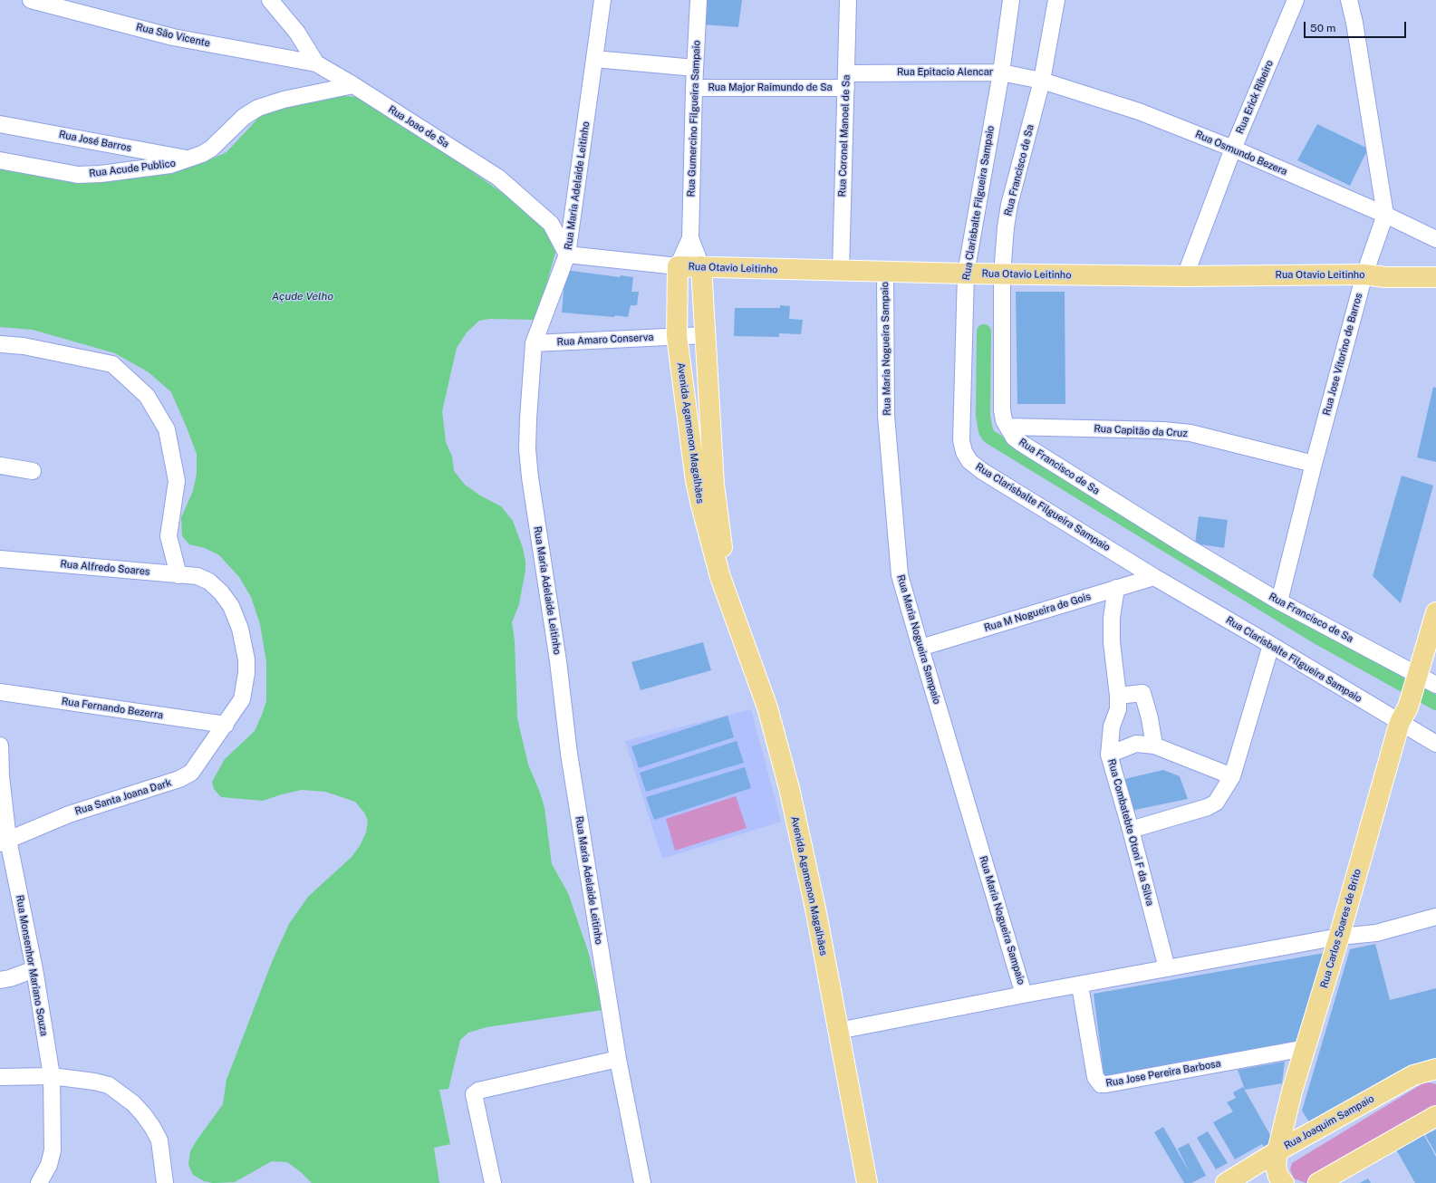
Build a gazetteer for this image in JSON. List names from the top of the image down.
{
  "streets": {
    "main road": [
      "Rua Otavio Leitinho",
      "Avenida Agamenon Magalhães",
      "Rua Carlos Soares de Brito",
      "Rua Joaquim Sampaio"
    ],
    "street": [
      "Rua São Vicente",
      "Rua Epitacio Alencar",
      "Rua Major Raimundo de Sa",
      "Rua Erick Ribeiro",
      "Rua Gumercino Filgueira Sampaio",
      "Rua Joao de Sa",
      "Rua Coronel Manoel de Sa",
      "Rua José Barros",
      "Rua Osmundo Bezera",
      "Rua Acude Publico",
      "Rua Francisco de Sa",
      "Rua Maria Adelaide Leitinho",
      "Rua Clarisbalte Filgueira Sampaio",
      "Rua Amaro Conserva",
      "Rua Maria Nogueira Sampaio",
      "Rua Jose Vitorino de Barros",
      "Rua Capitão da Cruz",
      "Rua Alfredo Soares",
      "Rua M Nogueira de Gois",
      "Rua Fernando Bezerra",
      "Rua Santa Joana Dark",
      "Rua Combatebte Otoni F da Silva",
      "Rua Monsenhor Mariano Souza",
      "Rua Jose Pereira Barbosa"
    ]
  },
  "crossings": [
    ["Rua São Vicente", "Rua Joao de Sa"],
    ["Rua Epitacio Alencar", "Rua Major Raimundo de Sa"],
    ["Rua Epitacio Alencar", "Rua Coronel Manoel de Sa"],
    ["Rua Epitacio Alencar", "Rua Osmundo Bezera"],
    ["Rua Epitacio Alencar", "Rua Francisco de Sa"],
    ["Rua Epitacio Alencar", "Rua Clarisbalte Filgueira Sampaio"],
    ["Rua Major Raimundo de Sa", "Rua Gumercino Filgueira Sampaio"],
    ["Rua Major Raimundo de Sa", "Rua Coronel Manoel de Sa"],
    ["Rua Erick Ribeiro", "Rua Osmundo Bezera"],
    ["Rua Erick Ribeiro", "Rua Otavio Leitinho"],
    ["Rua Gumercino Filgueira Sampaio", "Rua Otavio Leitinho"],
    ["Rua Gumercino Filgueira Sampaio", "Avenida Agamenon Magalhães"],
    ["Rua Joao de Sa", "Rua Acude Publico"],
    ["Rua Joao de Sa", "Rua Maria Adelaide Leitinho"],
    ["Rua Coronel Manoel de Sa", "Rua Otavio Leitinho"],
    ["Rua José Barros", "Rua Acude Publico"],
    ["Rua Osmundo Bezera", "Rua Francisco de Sa"],
    ["Rua Osmundo Bezera", "Rua Jose Vitorino de Barros"],
    ["Rua Francisco de Sa", "Rua Otavio Leitinho"],
    ["Rua Francisco de Sa", "Rua Jose Vitorino de Barros"],
    ["Rua Francisco de Sa", "Rua Capitão da Cruz"],
    ["Rua Francisco de Sa", "Rua Carlos Soares de Brito"],
    ["Rua Maria Adelaide Leitinho", "Rua Amaro Conserva"],
    ["Rua Clarisbalte Filgueira Sampaio", "Rua Otavio Leitinho"],
    ["Rua Clarisbalte Filgueira Sampaio", "Rua M Nogueira de Gois"],
    ["Rua Clarisbalte Filgueira Sampaio", "Rua Carlos Soares de Brito"],
    ["Rua Otavio Leitinho", "Rua Maria Nogueira Sampaio"],
    ["Rua Otavio Leitinho", "Rua Jose Vitorino de Barros"],
    ["Rua Otavio Leitinho", "Avenida Agamenon Magalhães"],
    ["Rua Amaro Conserva", "Avenida Agamenon Magalhães"],
    ["Rua Maria Nogueira Sampaio", "Avenida Agamenon Magalhães"],
    ["Rua Maria Nogueira Sampaio", "Rua M Nogueira de Gois"],
    ["Rua Maria Nogueira Sampaio", "Rua Combatebte Otoni F da Silva"],
    ["Rua Maria Nogueira Sampaio", "Rua Carlos Soares de Brito"],
    ["Rua Maria Nogueira Sampaio", "Rua Jose Pereira Barbosa"],
    ["Rua Jose Vitorino de Barros", "Rua Capitão da Cruz"],
    ["Rua Alfredo Soares", "Rua Santa Joana Dark"],
    ["Rua M Nogueira de Gois", "Rua Combatebte Otoni F da Silva"],
    ["Rua Fernando Bezerra", "Rua Santa Joana Dark"],
    ["Rua Santa Joana Dark", "Rua Monsenhor Mariano Souza"],
    ["Rua Carlos Soares de Brito", "Rua Jose Pereira Barbosa"],
    ["Rua Carlos Soares de Brito", "Rua Joaquim Sampaio"]
  ],
  "water": ["Açude Velho"],
  "scale_bar": "50 m"
}
